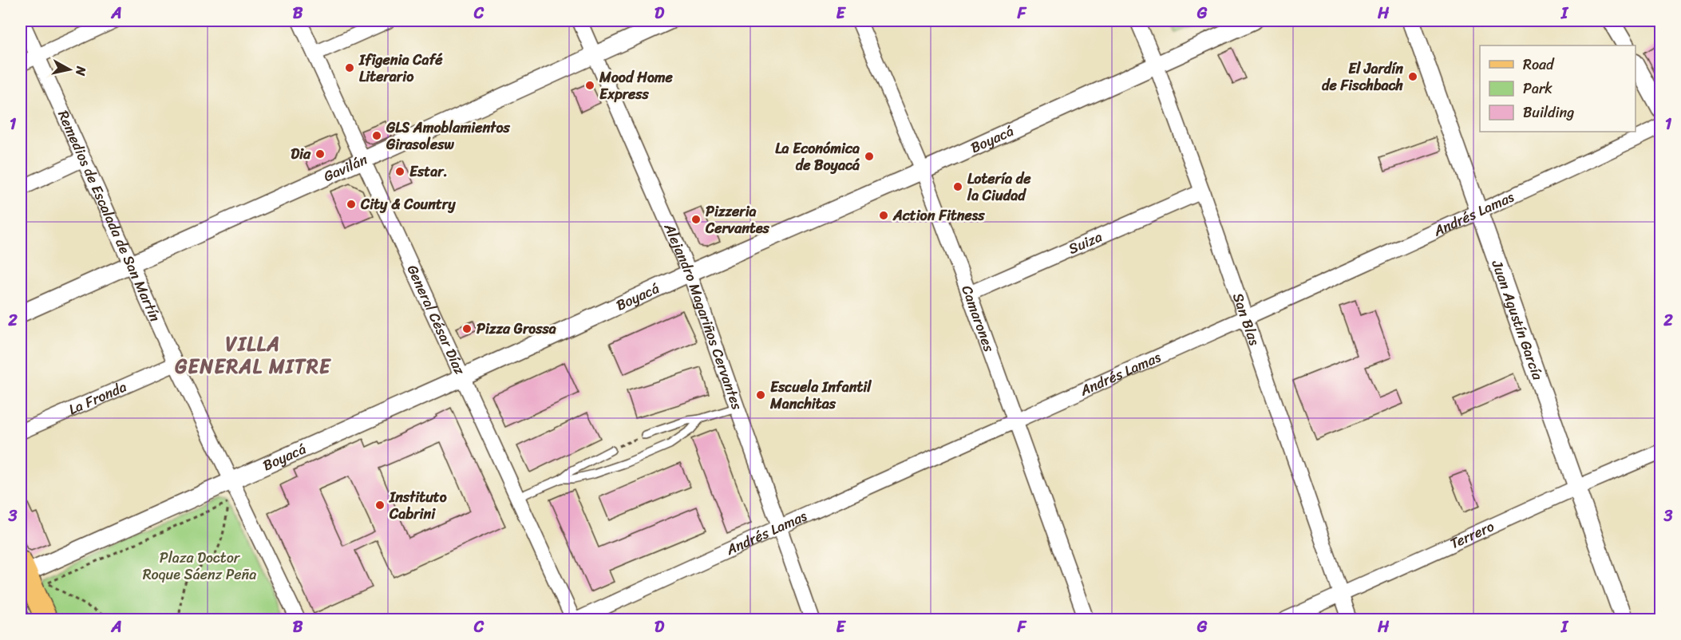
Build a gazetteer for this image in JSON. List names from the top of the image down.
{
  "streets": {
    "street": [
      "Boyacá",
      "Gavilán",
      "Andrés Lamas",
      "Remedios de Escalada de San Martín",
      "Suiza",
      "Alejandro Magariños Cervantes",
      "Camarones",
      "San Blas",
      "General César Díaz",
      "Juan Agustín García",
      "La Fronda",
      "Terrero"
    ]
  },
  "crossings": [
    ["Boyacá", "Remedios de Escalada de San Martín"],
    ["Boyacá", "Alejandro Magariños Cervantes"],
    ["Boyacá", "Camarones"],
    ["Boyacá", "San Blas"],
    ["Boyacá", "General César Díaz"],
    ["Gavilán", "Remedios de Escalada de San Martín"],
    ["Gavilán", "Alejandro Magariños Cervantes"],
    ["Gavilán", "General César Díaz"],
    ["Andrés Lamas", "Alejandro Magariños Cervantes"],
    ["Andrés Lamas", "Camarones"],
    ["Andrés Lamas", "San Blas"],
    ["Andrés Lamas", "Juan Agustín García"],
    ["Remedios de Escalada de San Martín", "La Fronda"],
    ["Suiza", "Camarones"],
    ["Suiza", "San Blas"],
    ["San Blas", "Terrero"],
    ["Juan Agustín García", "Terrero"]
  ],
  "districts": ["VILLA GENERAL MITRE"],
  "parks": ["Plaza Doctor Roque Sáenz Peña"],
  "places": [
    "Ifigenia Café Literario",
    "El Jardín de Fischbach",
    "Mood Home Express",
    "GLS Amoblamientos Girasolesw",
    "Dia",
    "La Económica de Boyacá",
    "Estar.",
    "Lotería de la Ciudad",
    "City & Country",
    "Action Fitness",
    "Pizzeria Cervantes",
    "Pizza Grossa",
    "Escuela Infantil Manchitas",
    "Instituto Cabrini"
  ],
  "legend": ["Road", "Park", "Building"],
  "north": "right",
  "grid": {
    "columns": [
      "A",
      "B",
      "C",
      "D",
      "E",
      "F",
      "G",
      "H",
      "I"
    ],
    "rows": ["1", "2", "3"]
  }
}
